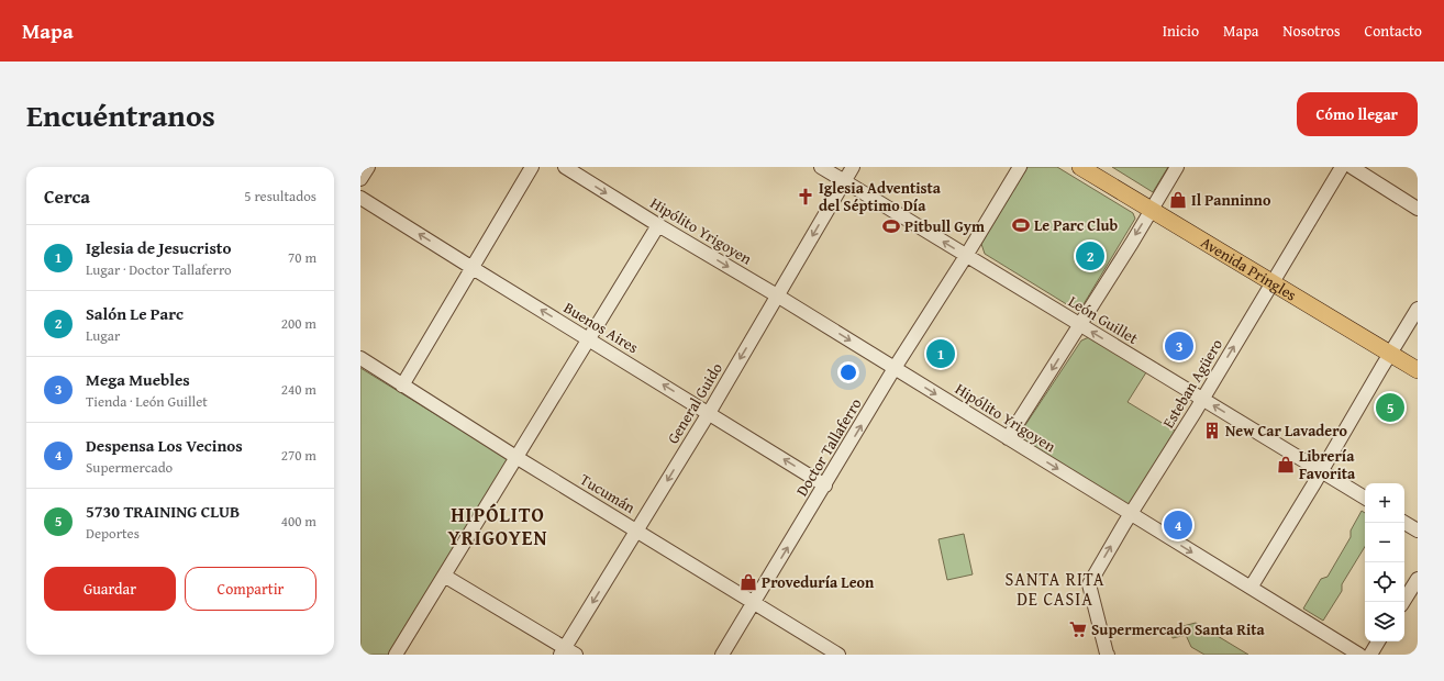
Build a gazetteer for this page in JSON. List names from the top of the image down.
{
  "streets": {
    "main road": ["Avenida Pringles"],
    "street": [
      "Hipólito Yrigoyen",
      "León Guillet",
      "Buenos Aires",
      "Esteban Agüero",
      "General Guido",
      "Doctor Tallaferro",
      "Tucumán"
    ]
  },
  "crossings": [
    ["Hipólito Yrigoyen", "Esteban Agüero"],
    ["Hipólito Yrigoyen", "General Guido"],
    ["Hipólito Yrigoyen", "Doctor Tallaferro"],
    ["Avenida Pringles", "Esteban Agüero"],
    ["León Guillet", "Esteban Agüero"],
    ["León Guillet", "General Guido"],
    ["León Guillet", "Doctor Tallaferro"],
    ["Buenos Aires", "General Guido"],
    ["Buenos Aires", "Doctor Tallaferro"],
    ["General Guido", "Tucumán"],
    ["Doctor Tallaferro", "Tucumán"]
  ],
  "one_way": [
    "Hipólito Yrigoyen",
    "León Guillet",
    "Buenos Aires",
    "Esteban Agüero",
    "General Guido",
    "Doctor Tallaferro"
  ],
  "districts": ["HIPÓLITO YRIGOYEN", "SANTA RITA DE CASIA"],
  "places": {
    "church": ["Iglesia Adventista del Séptimo Día"],
    "shop": ["Il Panninno", "Librería Favorita", "Proveduría Leon"],
    "sports": ["Le Parc Club", "Pitbull Gym"],
    "building": ["New Car Lavadero"],
    "supermarket": ["Supermercado Santa Rita"]
  },
  "page": {
    "header": "Mapa",
    "nav": [
      "Inicio",
      "Mapa",
      "Nosotros",
      "Contacto"
    ],
    "title": "Encuéntranos",
    "buttons": [
      "Cómo llegar",
      ["Guardar", "Compartir"]
    ],
    "heading": ["Cerca", "5 resultados"],
    "list": [
      {
        "mark": "1",
        "name": "Iglesia de Jesucristo",
        "note": "Lugar · Doctor Tallaferro",
        "value": "70 m"
      },
      {
        "mark": "2",
        "name": "Salón Le Parc",
        "note": "Lugar",
        "value": "200 m"
      },
      {
        "mark": "3",
        "name": "Mega Muebles",
        "note": "Tienda · León Guillet",
        "value": "240 m"
      },
      {
        "mark": "4",
        "name": "Despensa Los Vecinos",
        "note": "Supermercado",
        "value": "270 m"
      },
      {
        "mark": "5",
        "name": "5730 TRAINING CLUB",
        "note": "Deportes",
        "value": "400 m"
      }
    ],
    "pins": [
      "2",
      "3",
      "1",
      "5",
      "4"
    ],
    "map_buttons": ["+", "−"]
  }
}
